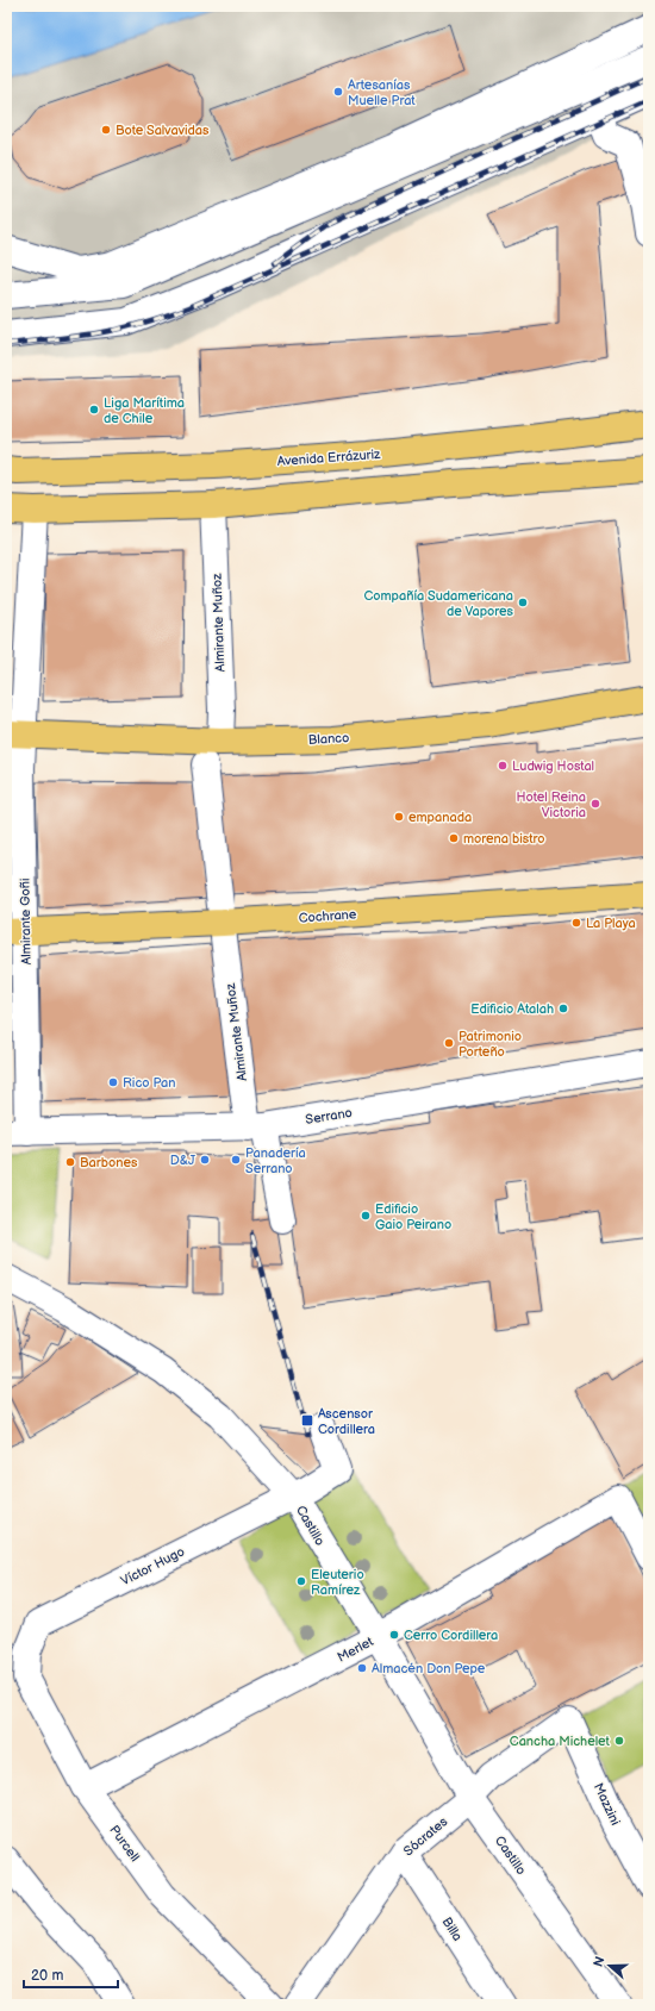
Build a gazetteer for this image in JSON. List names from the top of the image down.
{
  "streets": {
    "main road": ["Avenida Errázuriz", "Blanco", "Cochrane"],
    "street": [
      "Almirante Muñoz",
      "Almirante Goñi",
      "Serrano",
      "Castillo",
      "Víctor Hugo",
      "Merlet",
      "Mazzini",
      "Sócrates",
      "Purcell",
      "Billa"
    ]
  },
  "crossings": [
    ["Almirante Muñoz", "Blanco"],
    ["Almirante Muñoz", "Serrano"],
    ["Blanco", "Almirante Goñi"],
    ["Cochrane", "Almirante Goñi"],
    ["Almirante Goñi", "Serrano"],
    ["Castillo", "Víctor Hugo"],
    ["Castillo", "Merlet"],
    ["Castillo", "Sócrates"],
    ["Víctor Hugo", "Purcell"],
    ["Merlet", "Purcell"],
    ["Mazzini", "Sócrates"],
    ["Sócrates", "Billa"]
  ],
  "places": {
    "other": [
      "Artesanías Muelle Prat",
      "Bote Salvavidas",
      "Liga Marítima de Chile",
      "Compañía Sudamericana de Vapores",
      "Ludwig Hostal",
      "Hotel Reina Victoria",
      "empanada",
      "morena bistro",
      "La Playa",
      "Edificio Atalah",
      "Patrimonio Porteño",
      "Rico Pan",
      "D&J",
      "Panadería Serrano",
      "Barbones",
      "Edificio Gaio Peirano",
      "Eleuterio Ramírez",
      "Cerro Cordillera",
      "Almacén Don Pepe",
      "Cancha Michelet"
    ],
    "transit": ["Ascensor Cordillera"]
  },
  "scale_bar": "20 m",
  "north": "left"
}
